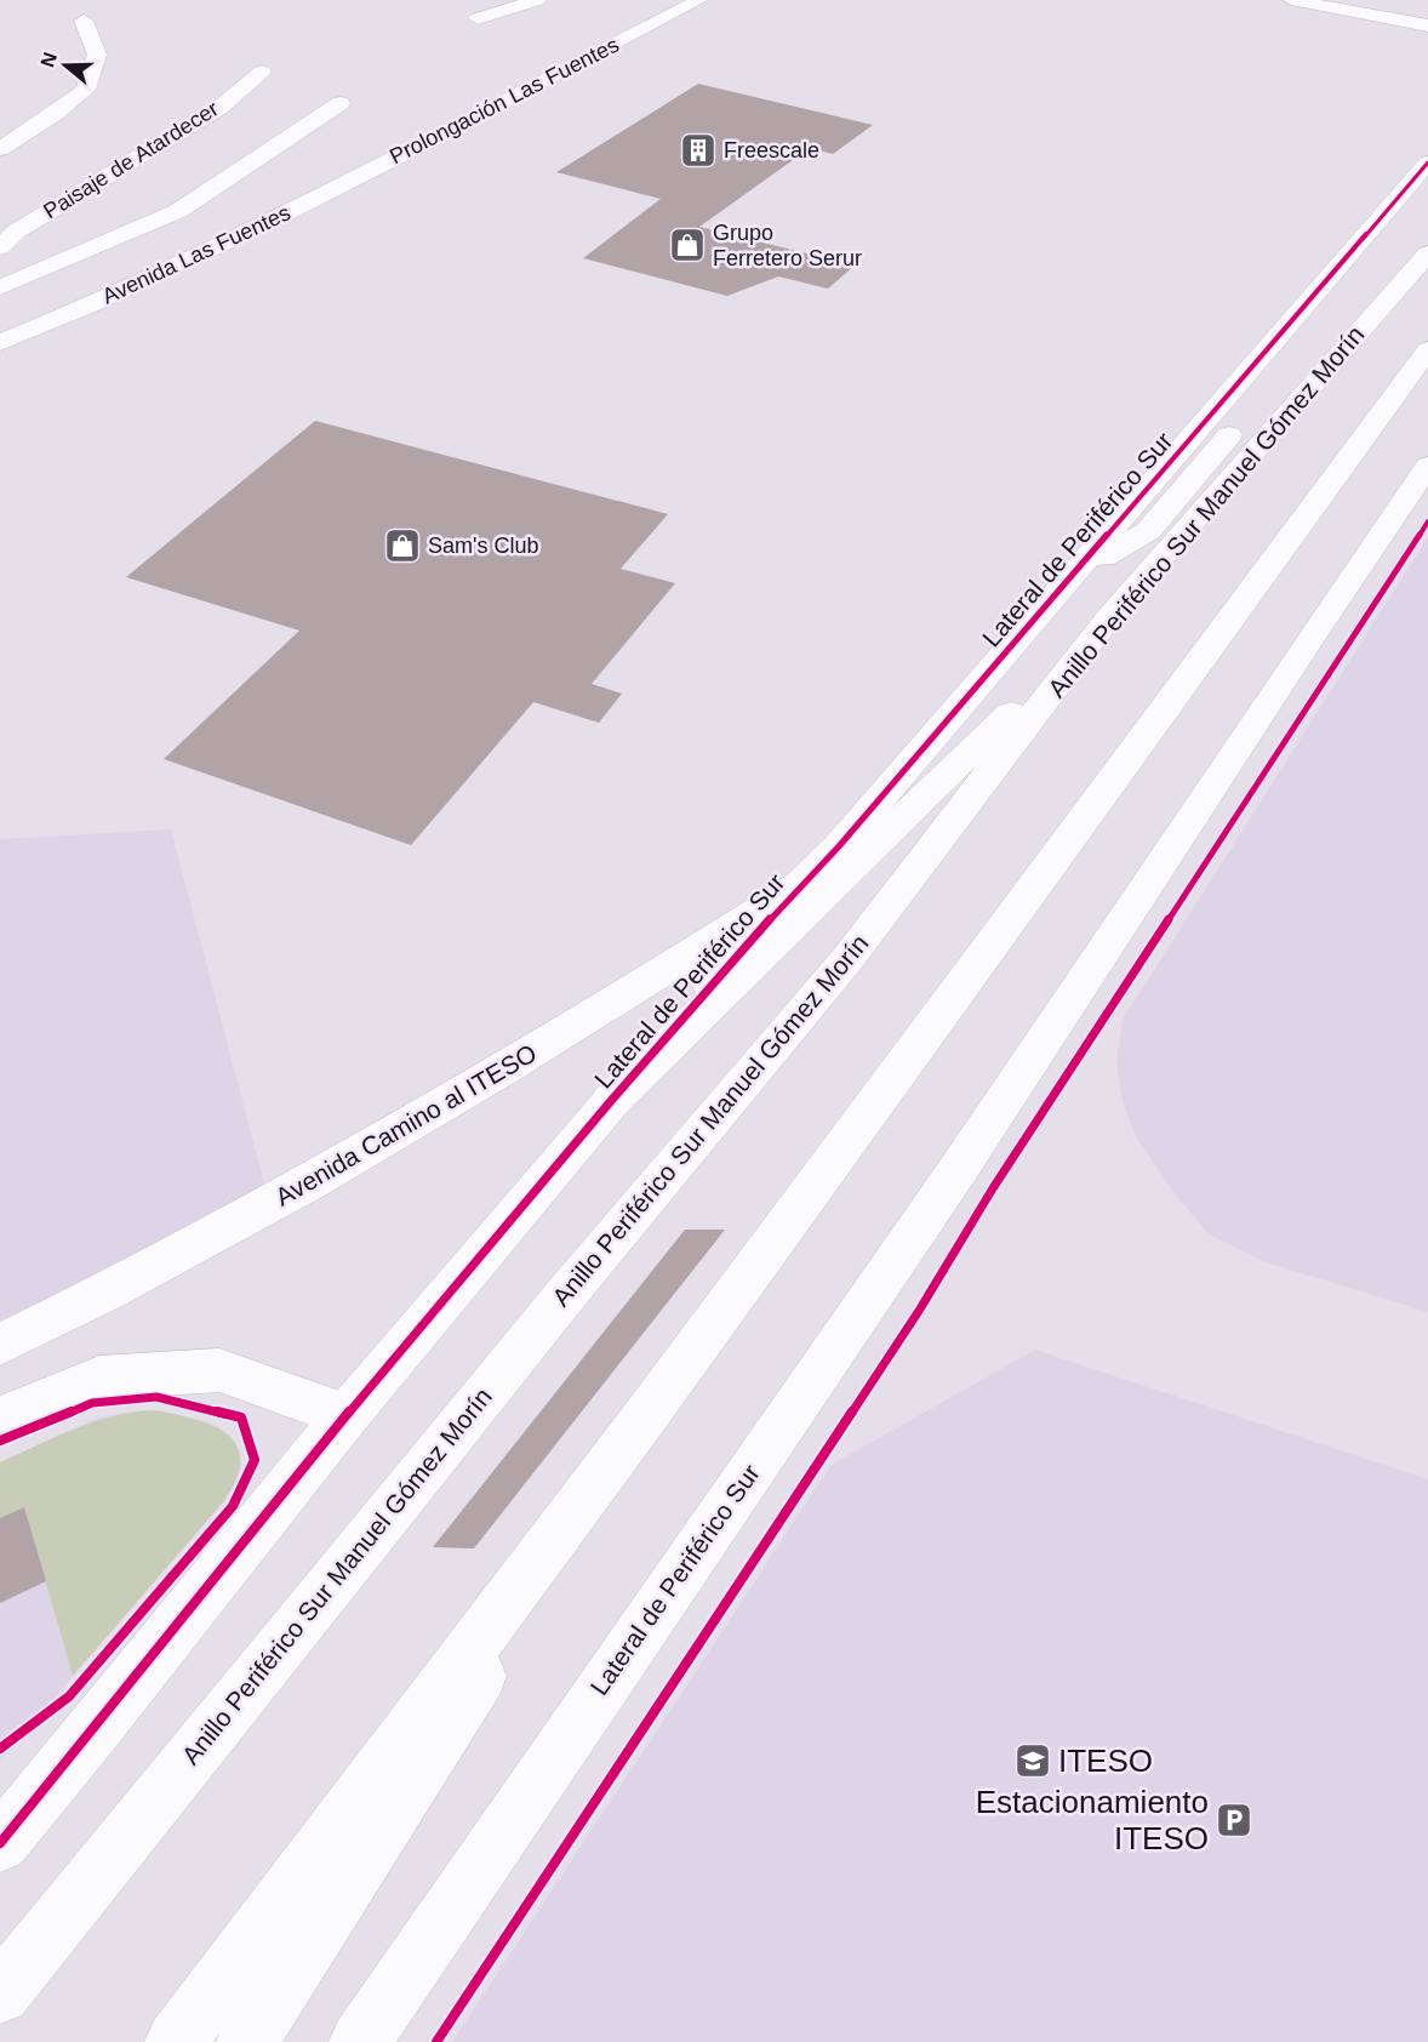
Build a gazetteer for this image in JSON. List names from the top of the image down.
{
  "streets": {
    "main road": [
      "Prolongación Las Fuentes",
      "Paisaje de Atardecer",
      "Avenida Las Fuentes",
      "Anillo Periférico Sur Manuel Gómez Morín",
      "Lateral de Periférico Sur",
      "Avenida Camino al ITESO"
    ]
  },
  "crossings": [
    ["Prolongación Las Fuentes", "Avenida Las Fuentes"],
    ["Lateral de Periférico Sur", "Avenida Camino al ITESO"]
  ],
  "places": {
    "building": ["Freescale"],
    "shop": ["Grupo Ferretero Serur", "Sam's Club"],
    "school or university": ["ITESO"],
    "parking": ["Estacionamiento ITESO"]
  },
  "north": "left"
}
